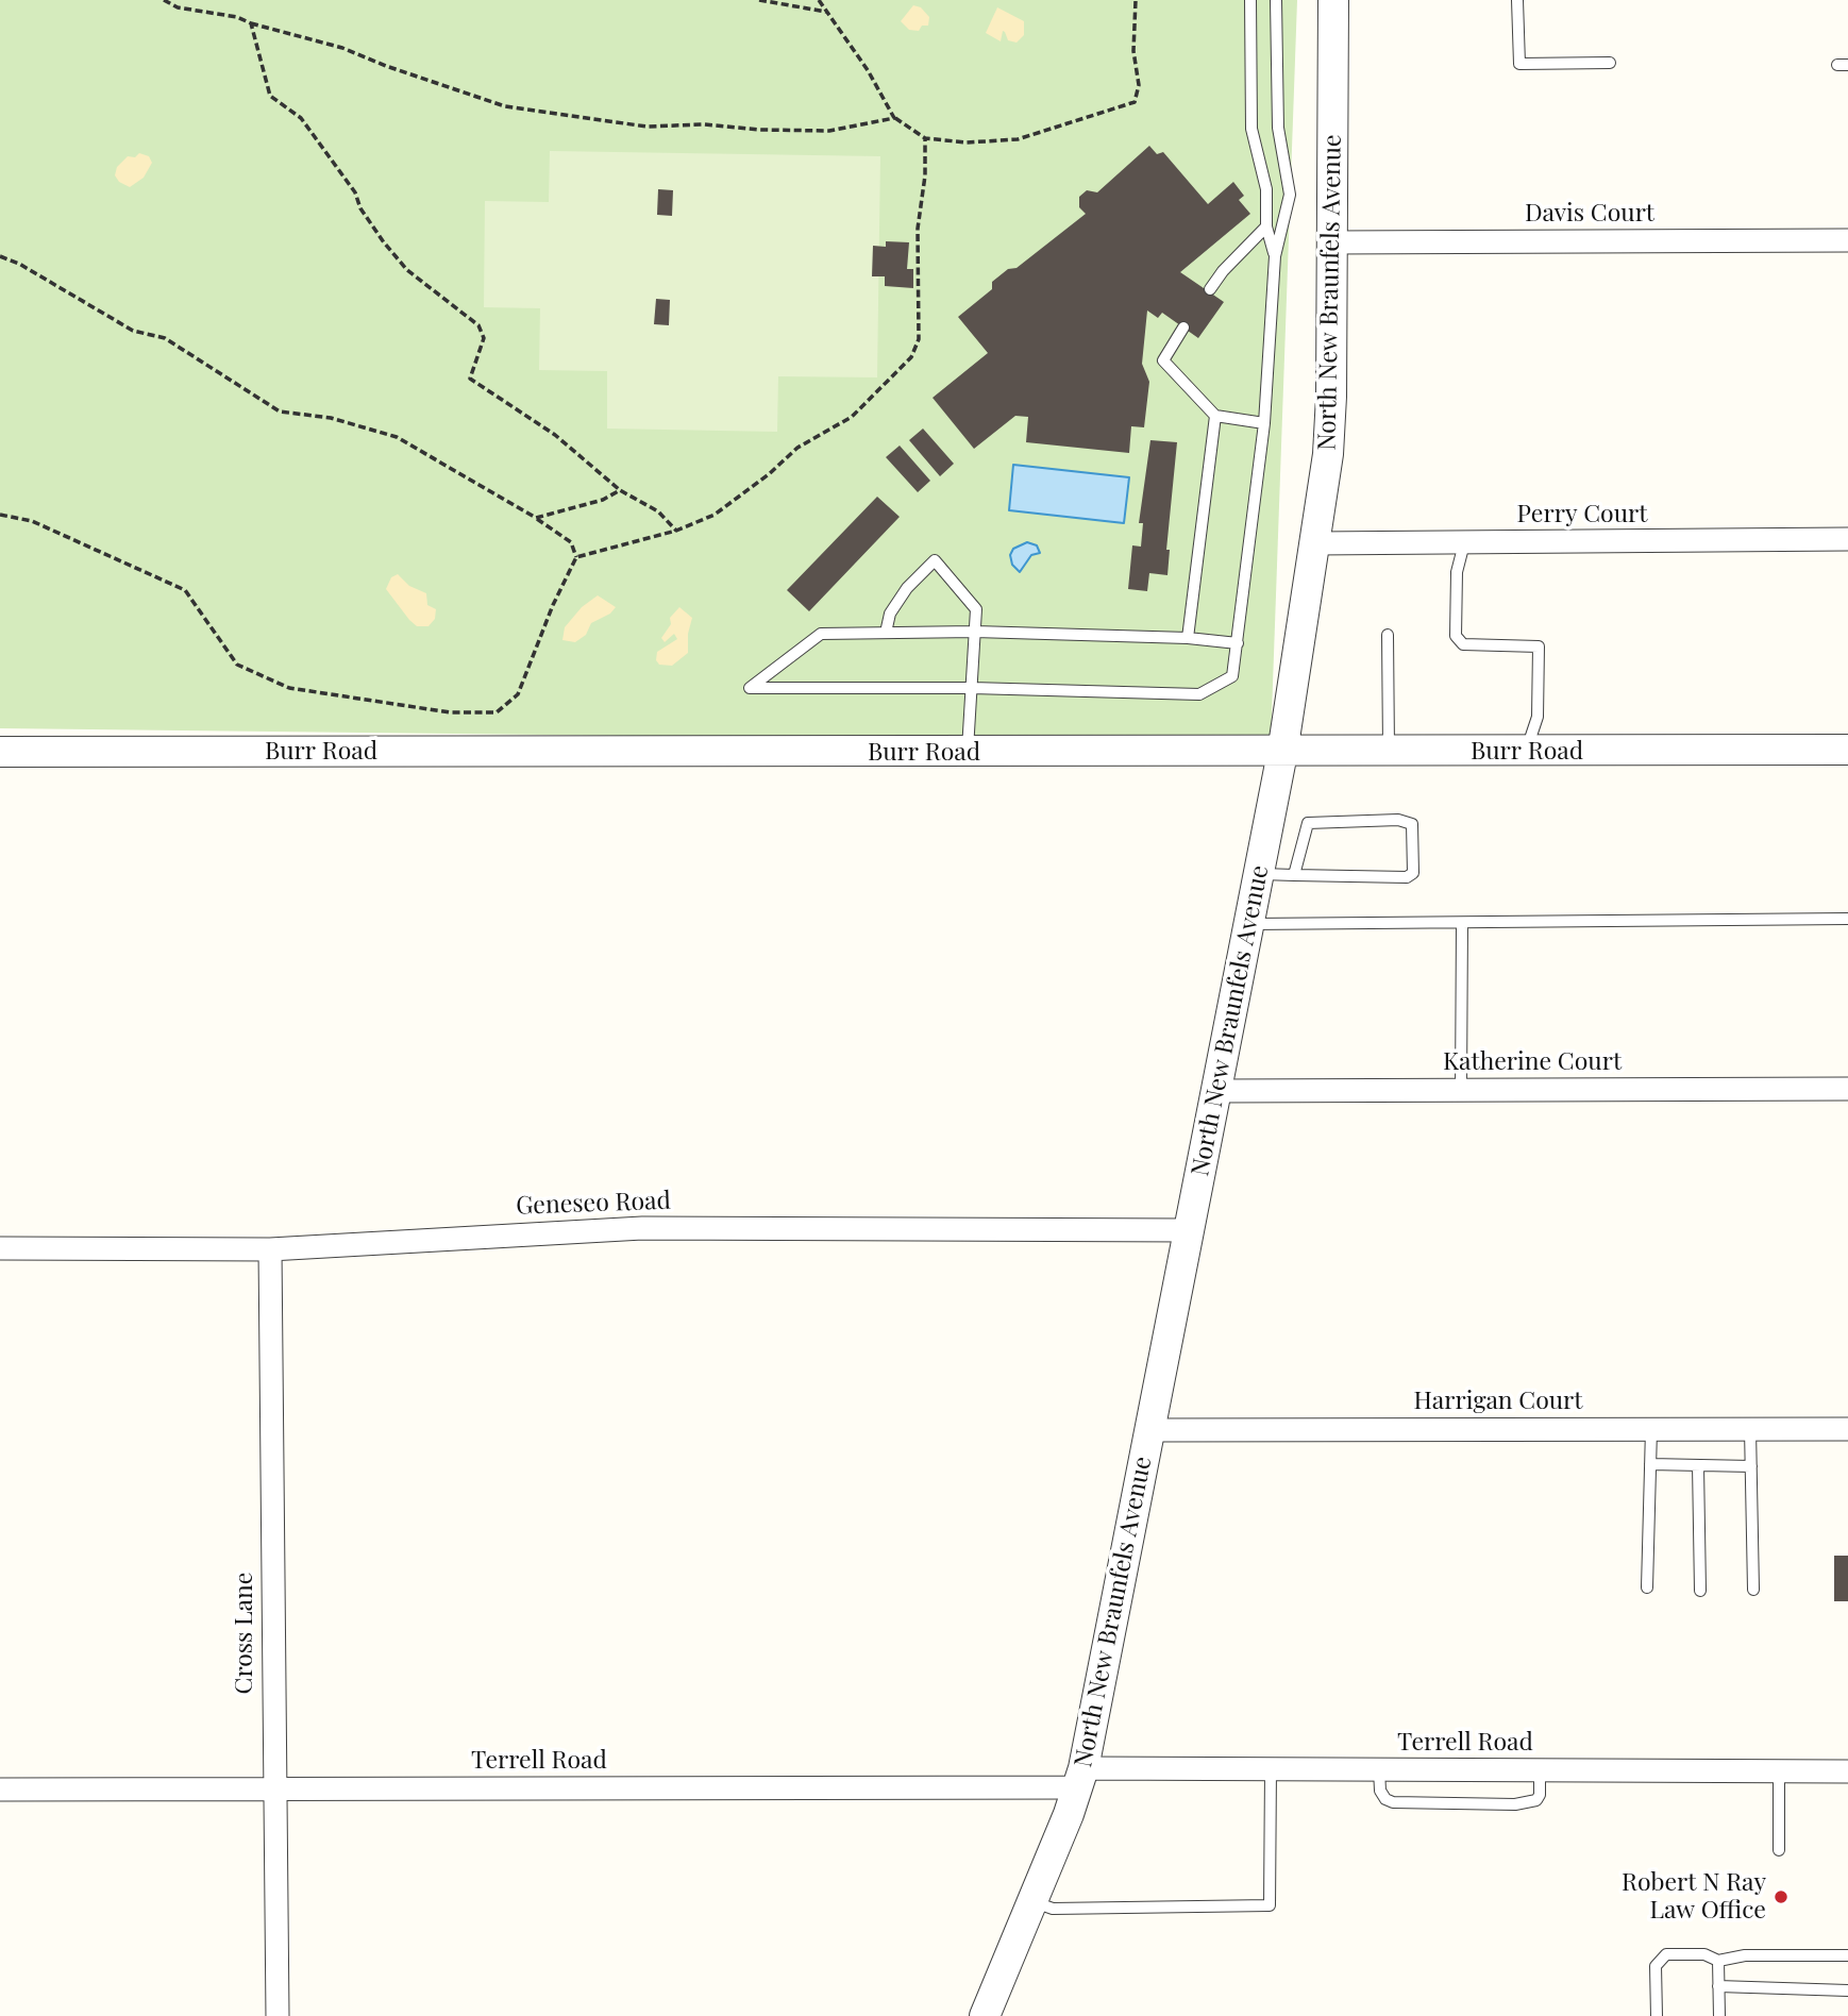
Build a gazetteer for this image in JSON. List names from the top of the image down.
{
  "streets": {
    "street": [
      "Davis Court",
      "North New Braunfels Avenue",
      "Perry Court",
      "Burr Road",
      "Katherine Court",
      "Geneseo Road",
      "Harrigan Court",
      "Cross Lane",
      "Terrell Road"
    ]
  },
  "crossings": [
    ["Davis Court", "North New Braunfels Avenue"],
    ["North New Braunfels Avenue", "Perry Court"],
    ["North New Braunfels Avenue", "Burr Road"],
    ["North New Braunfels Avenue", "Katherine Court"],
    ["North New Braunfels Avenue", "Geneseo Road"],
    ["North New Braunfels Avenue", "Harrigan Court"],
    ["North New Braunfels Avenue", "Terrell Road"],
    ["Geneseo Road", "Cross Lane"],
    ["Cross Lane", "Terrell Road"]
  ],
  "places": ["Robert N Ray Law Office"]
}
